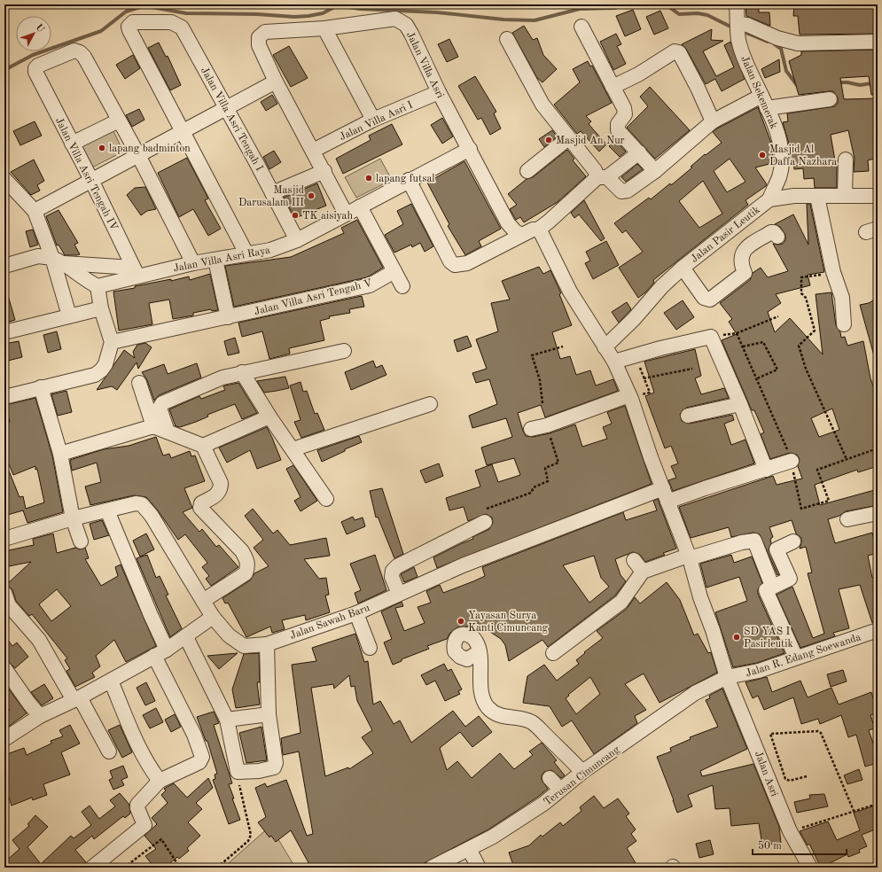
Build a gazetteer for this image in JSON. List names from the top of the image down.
{
  "streets": {
    "street": [
      "Jalan Villa Asri",
      "Jalan Sekemerak",
      "Jalan Villa Asri Tengah I",
      "Jalan Villa Asri I",
      "Jalan Villa Asri Tengah IV",
      "Jalan Pasir Leutik",
      "Jalan Villa Asri Raya",
      "Jalan Villa Asri Tengah V",
      "Jalan Sawah Baru",
      "Jalan R. Edang Soewanda",
      "Jalan Asri",
      "Terusan Cimuncang"
    ]
  },
  "crossings": [
    ["Jalan Villa Asri", "Jalan Villa Asri I"],
    ["Jalan Villa Asri", "Jalan Villa Asri Raya"],
    ["Jalan Sekemerak", "Jalan Pasir Leutik"],
    ["Jalan Villa Asri Tengah I", "Jalan Villa Asri Raya"],
    ["Jalan Villa Asri Tengah IV", "Jalan Villa Asri Raya"],
    ["Jalan Pasir Leutik", "Jalan Asri"],
    ["Jalan Sawah Baru", "Jalan Asri"],
    ["Jalan R. Edang Soewanda", "Jalan Asri"],
    ["Jalan R. Edang Soewanda", "Terusan Cimuncang"],
    ["Jalan Asri", "Terusan Cimuncang"]
  ],
  "places": [
    "Masjid An Nur",
    "lapang badminton",
    "Masjid Al Daffa Nazhara",
    "lapang futsal",
    "Masjid Darusalam III",
    "TK aisiyah",
    "Yayasan Surya Kanti Cimuncang",
    "SD YAS I Pasirleutik"
  ],
  "scale_bar": "50 m",
  "north": "top right"
}
